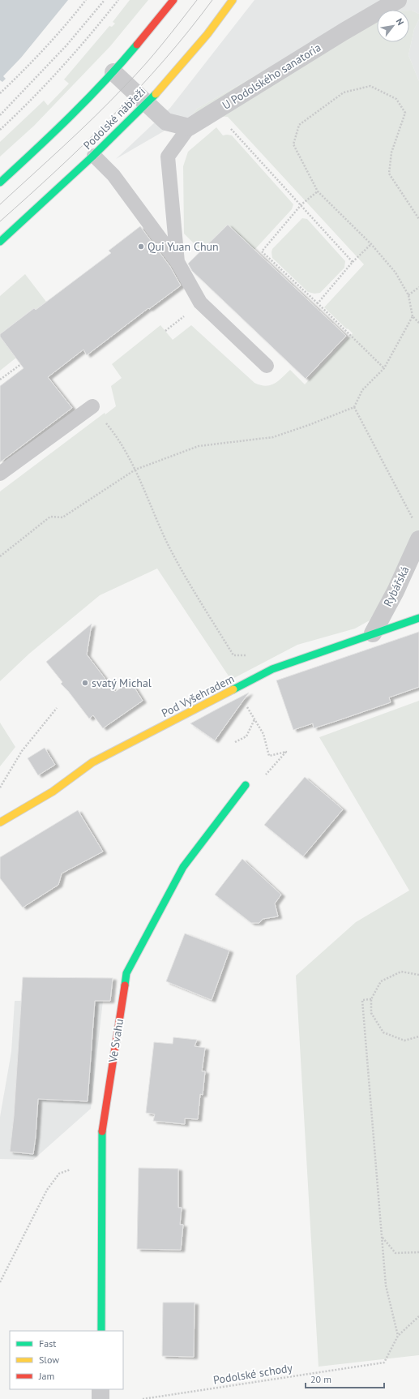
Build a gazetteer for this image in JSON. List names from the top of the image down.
{
  "streets": {
    "street": [
      "U Podolského sanatoria",
      "Podolské nábřeží",
      "Rybářská",
      "Pod Vyšehradem",
      "Ve Svahu"
    ],
    "path": ["Podolské schody"]
  },
  "crossings": [
    ["Rybářská", "Pod Vyšehradem"]
  ],
  "places": ["Qui Yuan Chun", "svatý Michal"],
  "legend": ["Fast", "Slow", "Jam"],
  "scale_bar": "20 m",
  "north": "top right"
}
